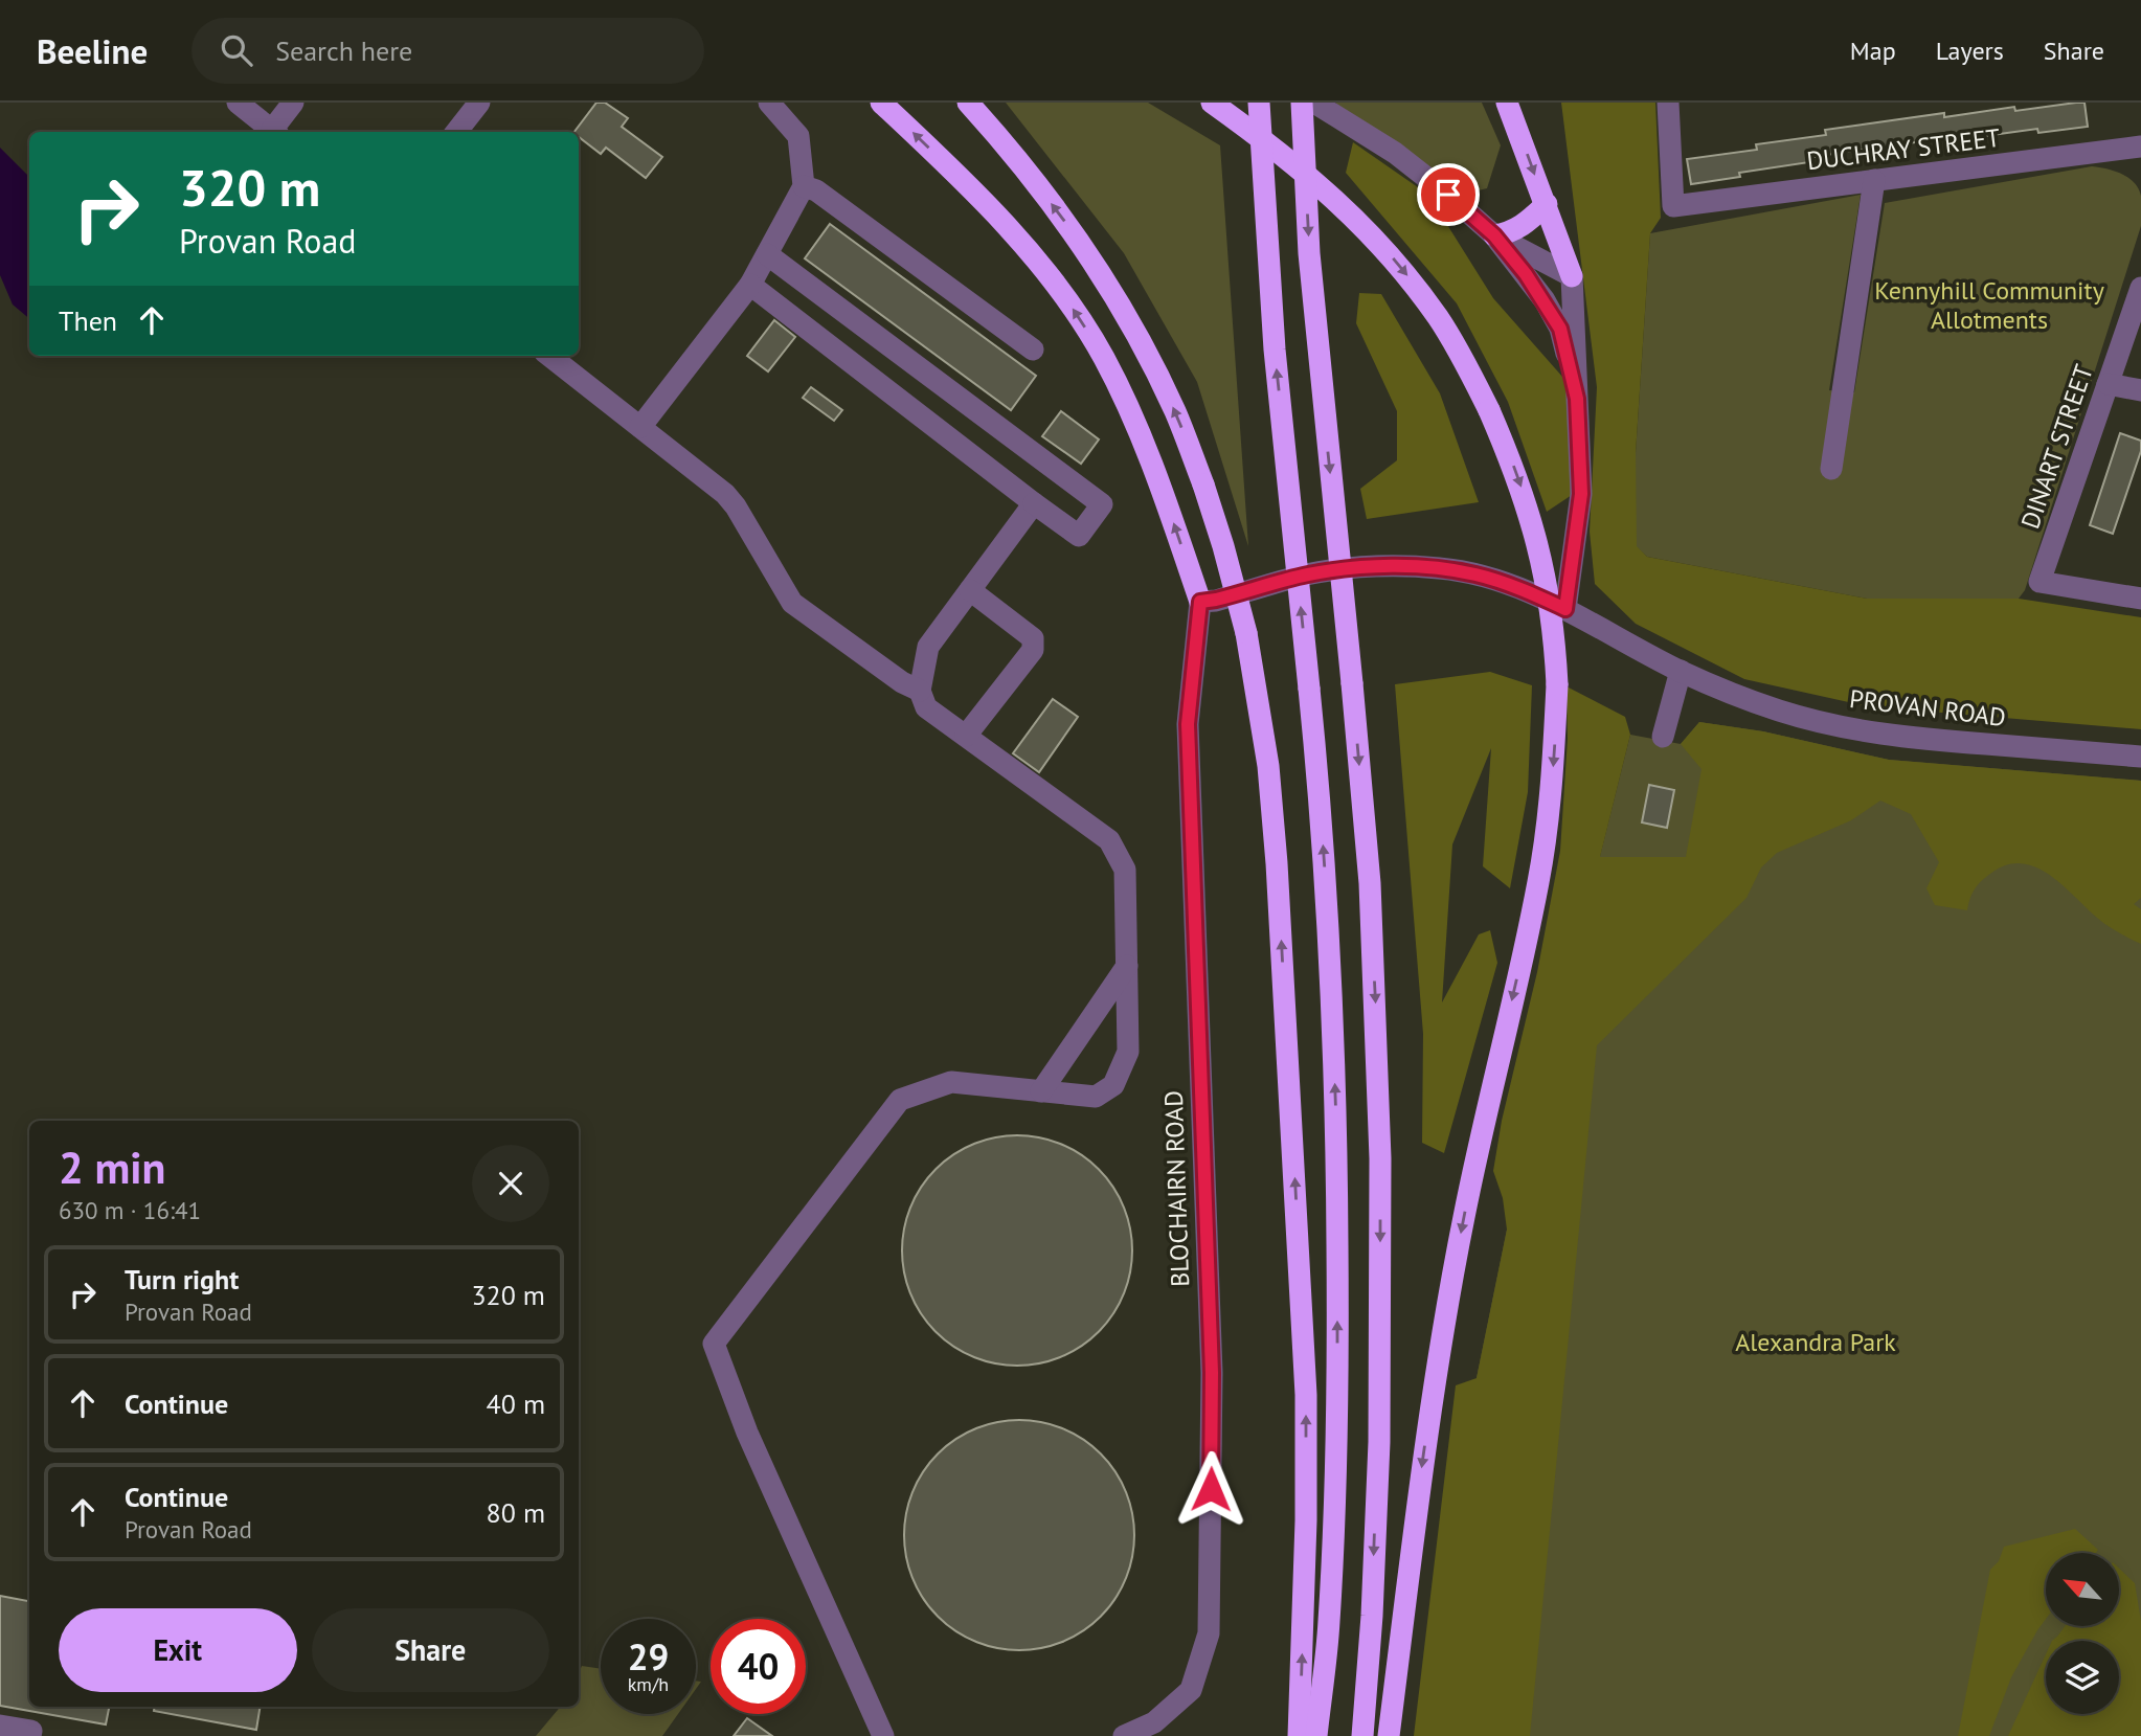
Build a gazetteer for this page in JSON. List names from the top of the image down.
{
  "streets": {
    "street": [
      "DUCHRAY STREET",
      "DINART STREET",
      "PROVAN ROAD",
      "BLOCHAIRN ROAD"
    ]
  },
  "crossings": [
    ["PROVAN ROAD", "BLOCHAIRN ROAD"]
  ],
  "parks": ["Kennyhill Community Allotments", "Alexandra Park"],
  "north": "top left",
  "page": {
    "header": "Beeline",
    "search": "Search here",
    "nav": ["Map", "Layers", "Share"],
    "turn": ["320 m", "Provan Road"],
    "then": "Then",
    "heading": ["2 min", "630 m · 16:41"],
    "list": [
      {
        "name": "Turn right",
        "note": "Provan Road",
        "value": "320 m"
      },
      {
        "name": "Continue",
        "value": "40 m"
      },
      {
        "name": "Continue",
        "note": "Provan Road",
        "value": "80 m"
      }
    ],
    "buttons": ["Exit", "Share"],
    "speed": "29 km/h",
    "limit": "40"
  }
}
